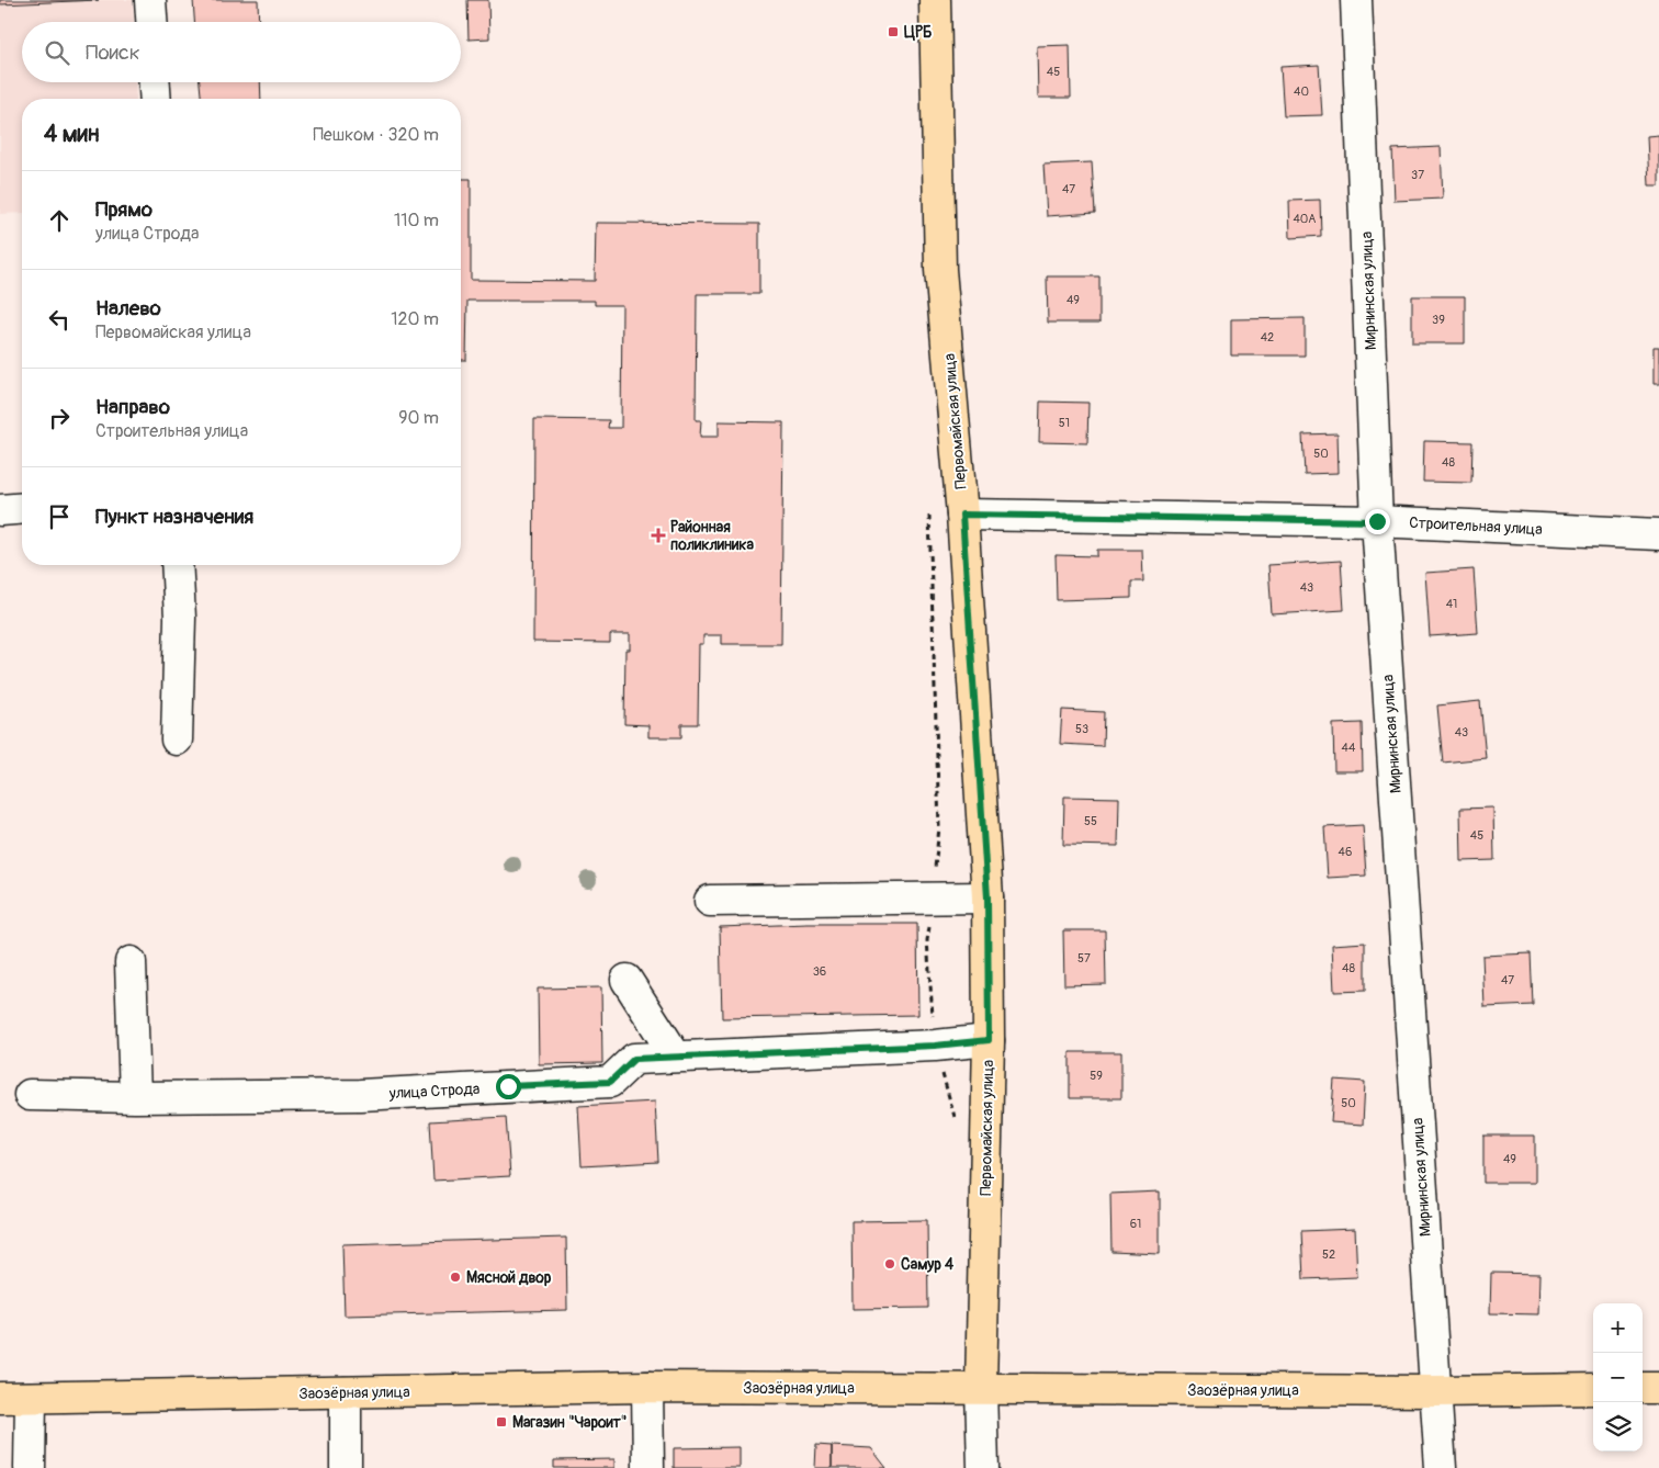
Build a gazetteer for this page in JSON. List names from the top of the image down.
{
  "streets": {
    "main road": ["Первомайская улица", "Заозёрная улица"],
    "street": ["Мирнинская улица", "Строительная улица", "улица Строда"]
  },
  "crossings": [
    ["Мирнинская улица", "Строительная улица"],
    ["Мирнинская улица", "Заозёрная улица"],
    ["Первомайская улица", "Строительная улица"],
    ["Первомайская улица", "улица Строда"],
    ["Первомайская улица", "Заозёрная улица"]
  ],
  "places": {
    "transit": ["ЦРБ", "Магазин \"Чароит\""],
    "health": ["Районная поликлиника"],
    "other": ["Самур 4", "Мясной двор"]
  },
  "house_numbers": [
    "45",
    "40",
    "37",
    "47",
    "40А",
    "49",
    "39",
    "42",
    "51",
    "50",
    "48",
    "43",
    "41",
    "53",
    "43",
    "44",
    "55",
    "45",
    "46",
    "57",
    "48",
    "36",
    "47",
    "59",
    "50",
    "49",
    "61",
    "52"
  ],
  "page": {
    "search": "Поиск",
    "heading": ["4 мин", "Пешком · 320 m"],
    "list": [
      ["Прямо", "улица Строда", "110 m"],
      ["Налево", "Первомайская улица", "120 m"],
      ["Направо", "Строительная улица", "90 m"],
      "Пункт назначения"
    ],
    "map_buttons": ["+", "−"]
  }
}
